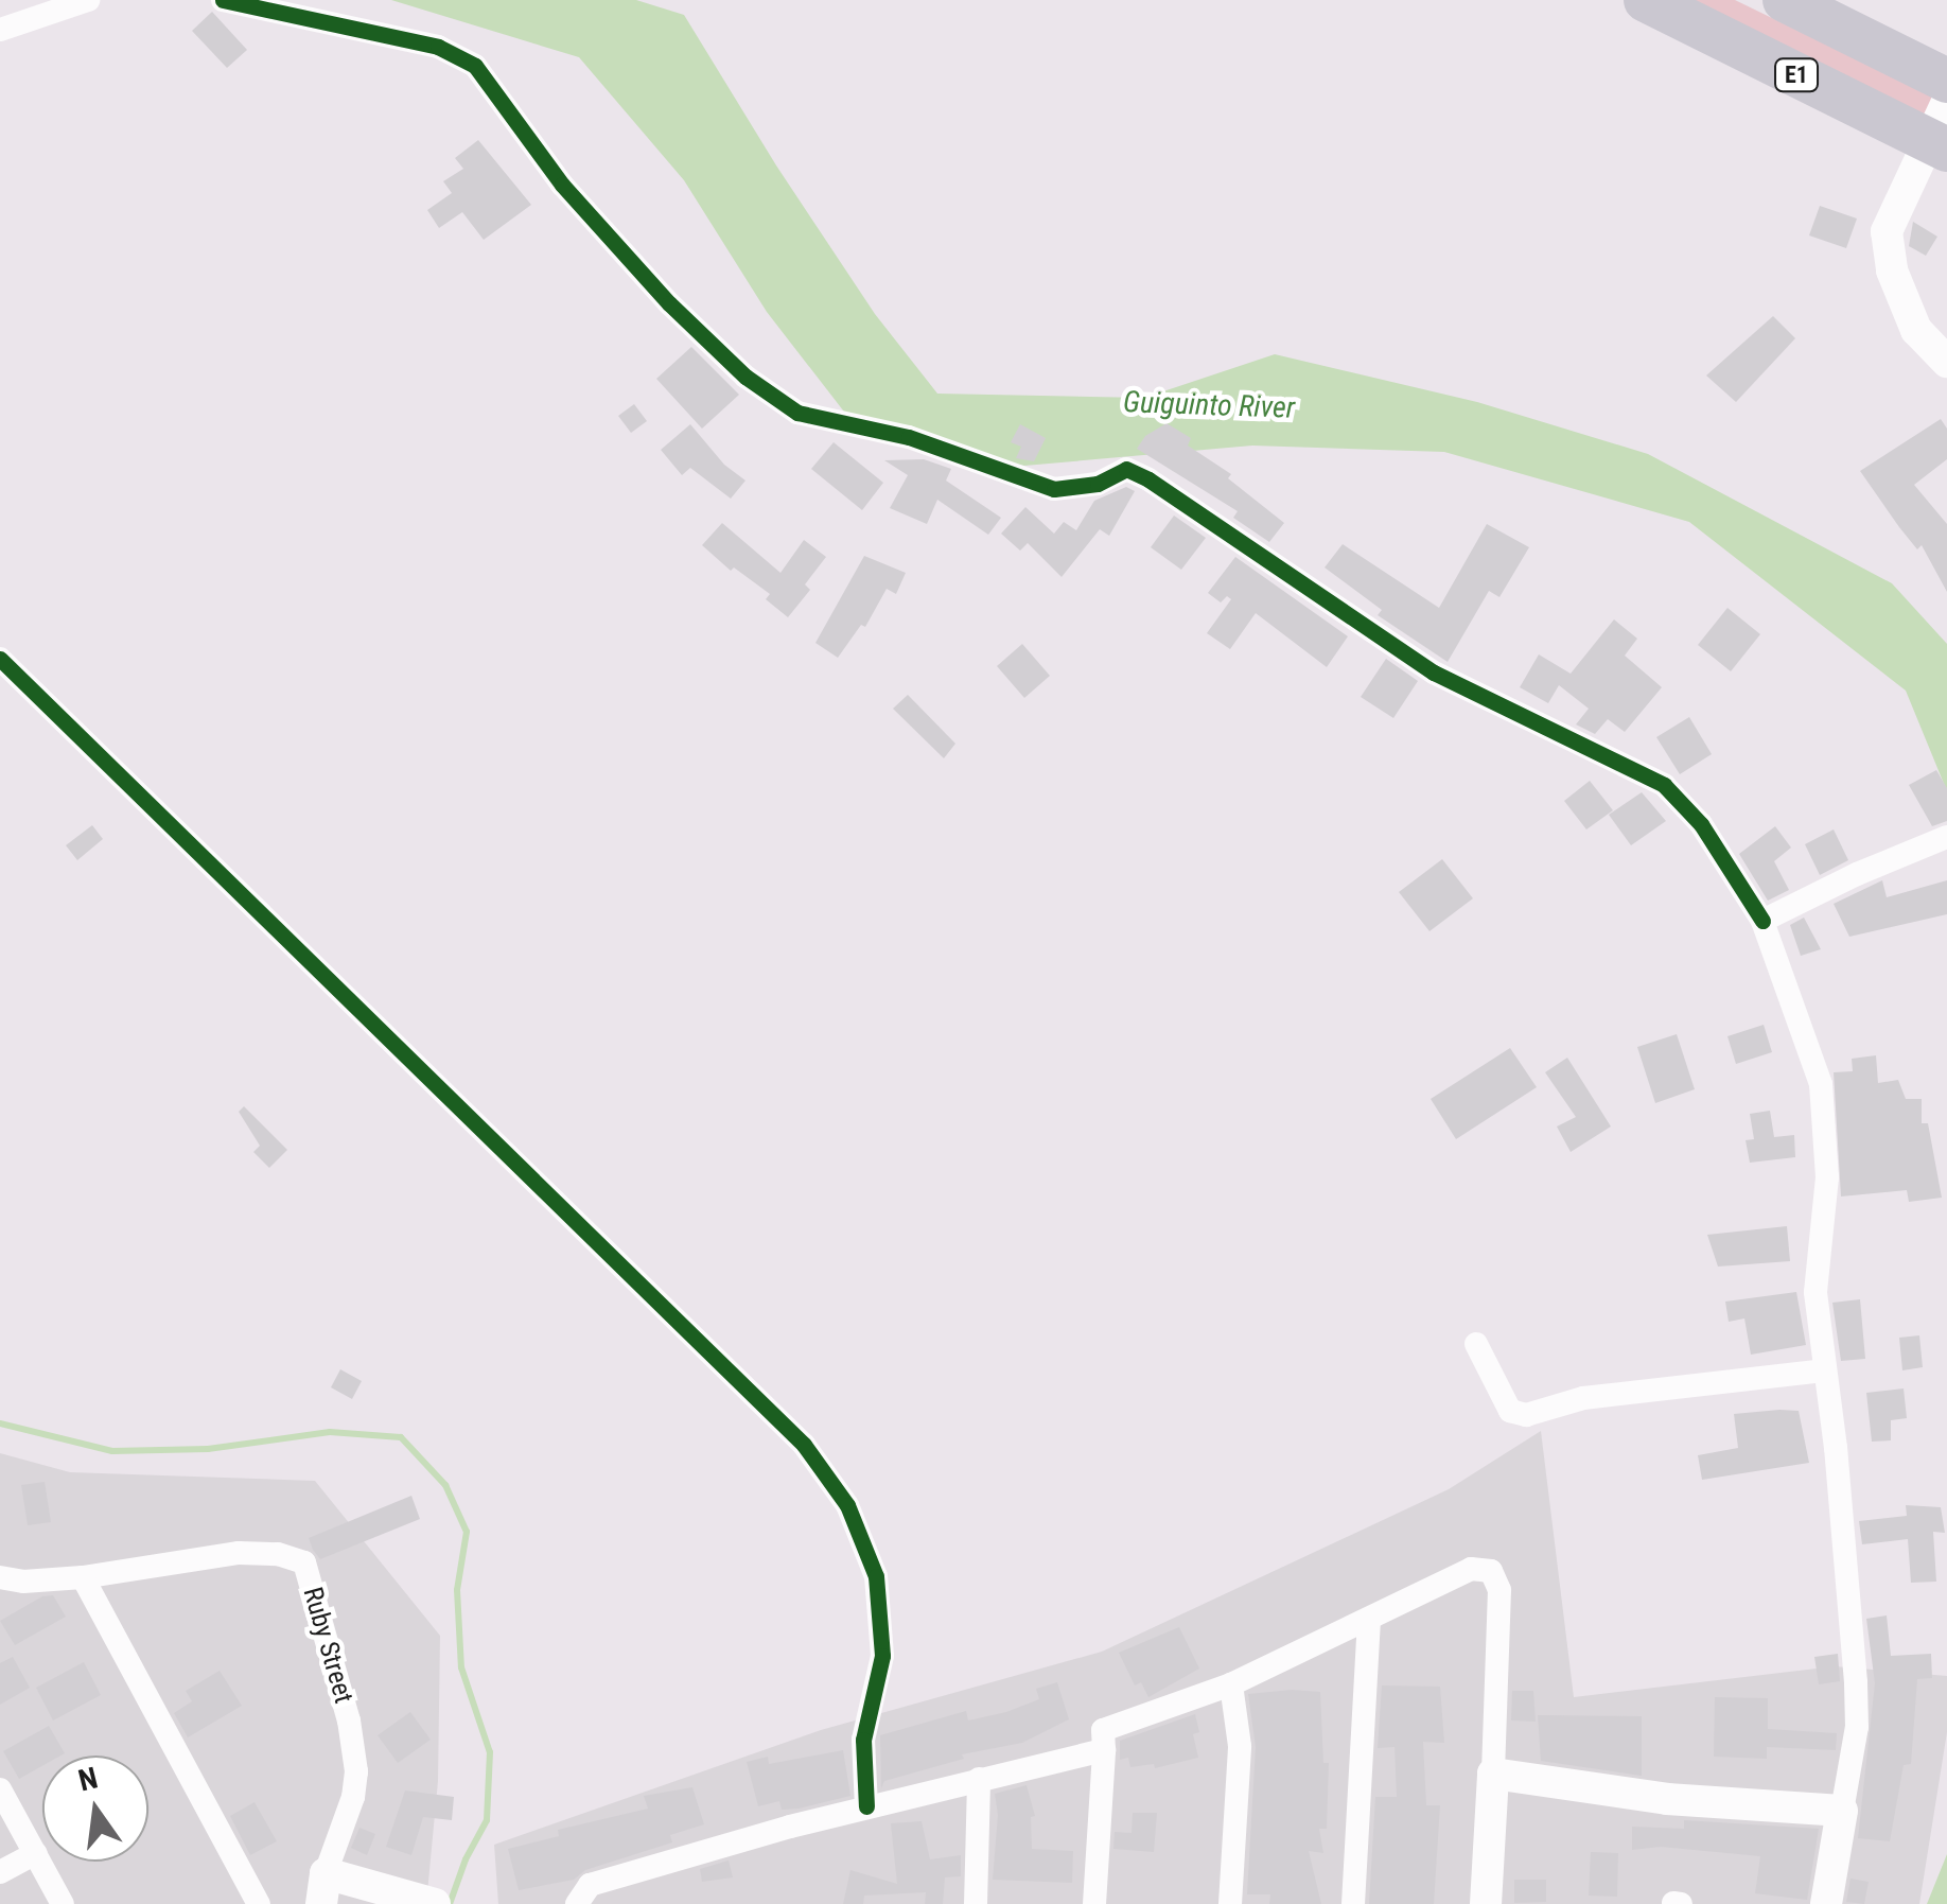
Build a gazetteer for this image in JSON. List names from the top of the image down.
{
  "streets": {
    "highway": ["E1"],
    "street": ["Ruby Street"]
  },
  "water": ["Guiguinto River"],
  "north": "top"
}
